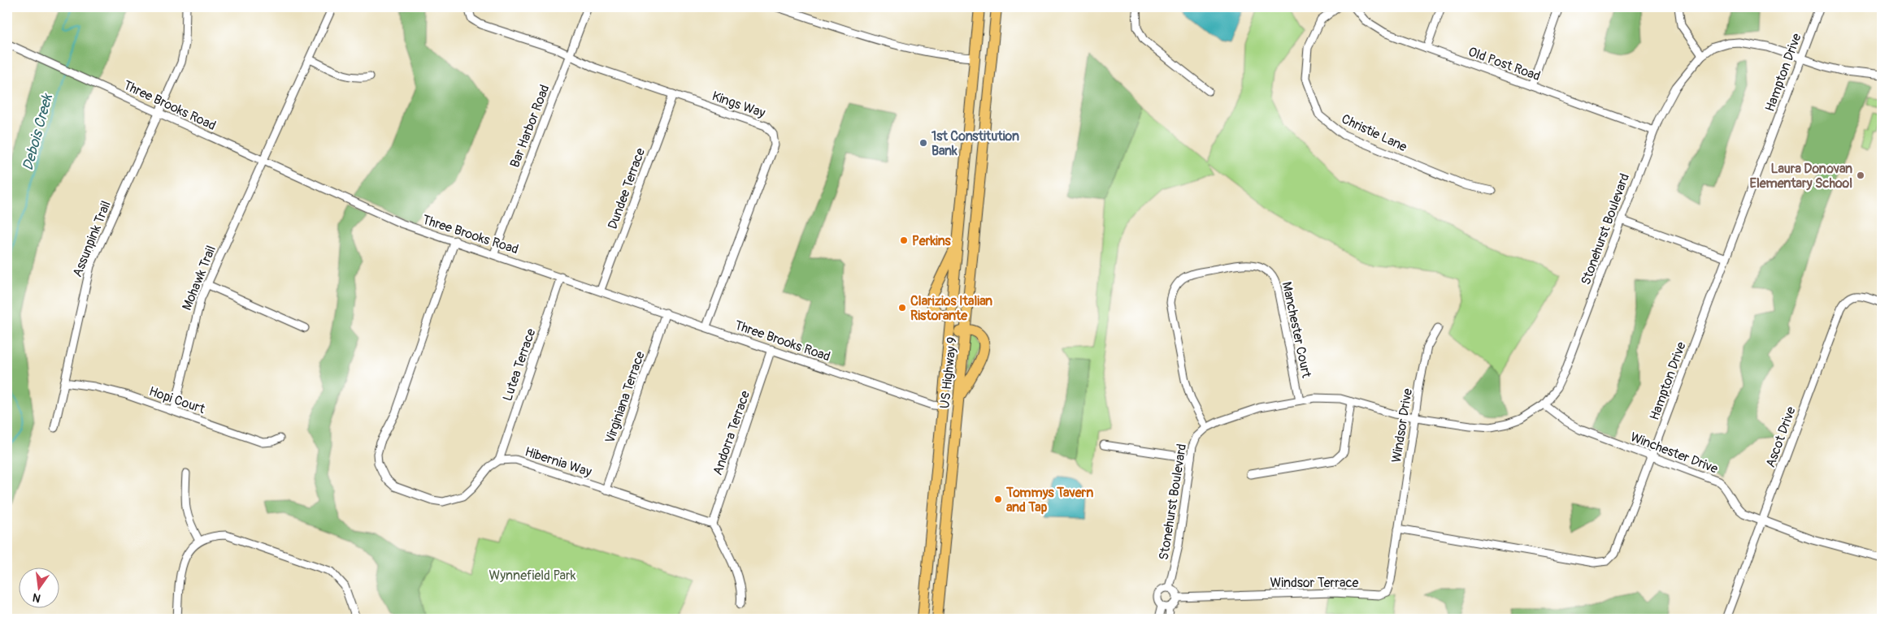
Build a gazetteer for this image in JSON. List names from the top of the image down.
{
  "streets": {
    "highway": ["US Highway 9"],
    "street": [
      "Old Post Road",
      "Hampton Drive",
      "Kings Way",
      "Three Brooks Road",
      "Bar Harbor Road",
      "Christie Lane",
      "Dundee Terrace",
      "Stonehurst Boulevard",
      "Assunpink Trail",
      "Mohawk Trail",
      "Manchester Court",
      "Lutea Terrace",
      "Virginiana Terrace",
      "Hopi Court",
      "Windsor Drive",
      "Andorra Terrace",
      "Ascot Drive",
      "Winchester Drive",
      "Hibernia Way",
      "Windsor Terrace"
    ]
  },
  "crossings": [
    ["Old Post Road", "Stonehurst Boulevard"],
    ["Hampton Drive", "Stonehurst Boulevard"],
    ["Hampton Drive", "Windsor Drive"],
    ["Hampton Drive", "Winchester Drive"],
    ["Hampton Drive", "Windsor Terrace"],
    ["Kings Way", "Three Brooks Road"],
    ["Kings Way", "Bar Harbor Road"],
    ["Kings Way", "Dundee Terrace"],
    ["Three Brooks Road", "Bar Harbor Road"],
    ["Three Brooks Road", "Dundee Terrace"],
    ["Three Brooks Road", "Assunpink Trail"],
    ["Three Brooks Road", "Mohawk Trail"],
    ["Three Brooks Road", "Lutea Terrace"],
    ["Three Brooks Road", "US Highway 9"],
    ["Three Brooks Road", "Virginiana Terrace"],
    ["Three Brooks Road", "Andorra Terrace"],
    ["Stonehurst Boulevard", "Manchester Court"],
    ["Stonehurst Boulevard", "Windsor Drive"],
    ["Stonehurst Boulevard", "Winchester Drive"],
    ["Stonehurst Boulevard", "Windsor Terrace"],
    ["Assunpink Trail", "Hopi Court"],
    ["Mohawk Trail", "Hopi Court"],
    ["Lutea Terrace", "Hibernia Way"],
    ["Virginiana Terrace", "Hibernia Way"],
    ["Windsor Drive", "Windsor Terrace"],
    ["Andorra Terrace", "Hibernia Way"],
    ["Ascot Drive", "Winchester Drive"]
  ],
  "water": ["Debois Creek"],
  "parks": ["Wynnefield Park"],
  "places": [
    "1st Constitution Bank",
    "Laura Donovan Elementary School",
    "Perkins",
    "Clarizios Italian Ristorante",
    "Tommys Tavern and Tap"
  ],
  "north": "bottom"
}
